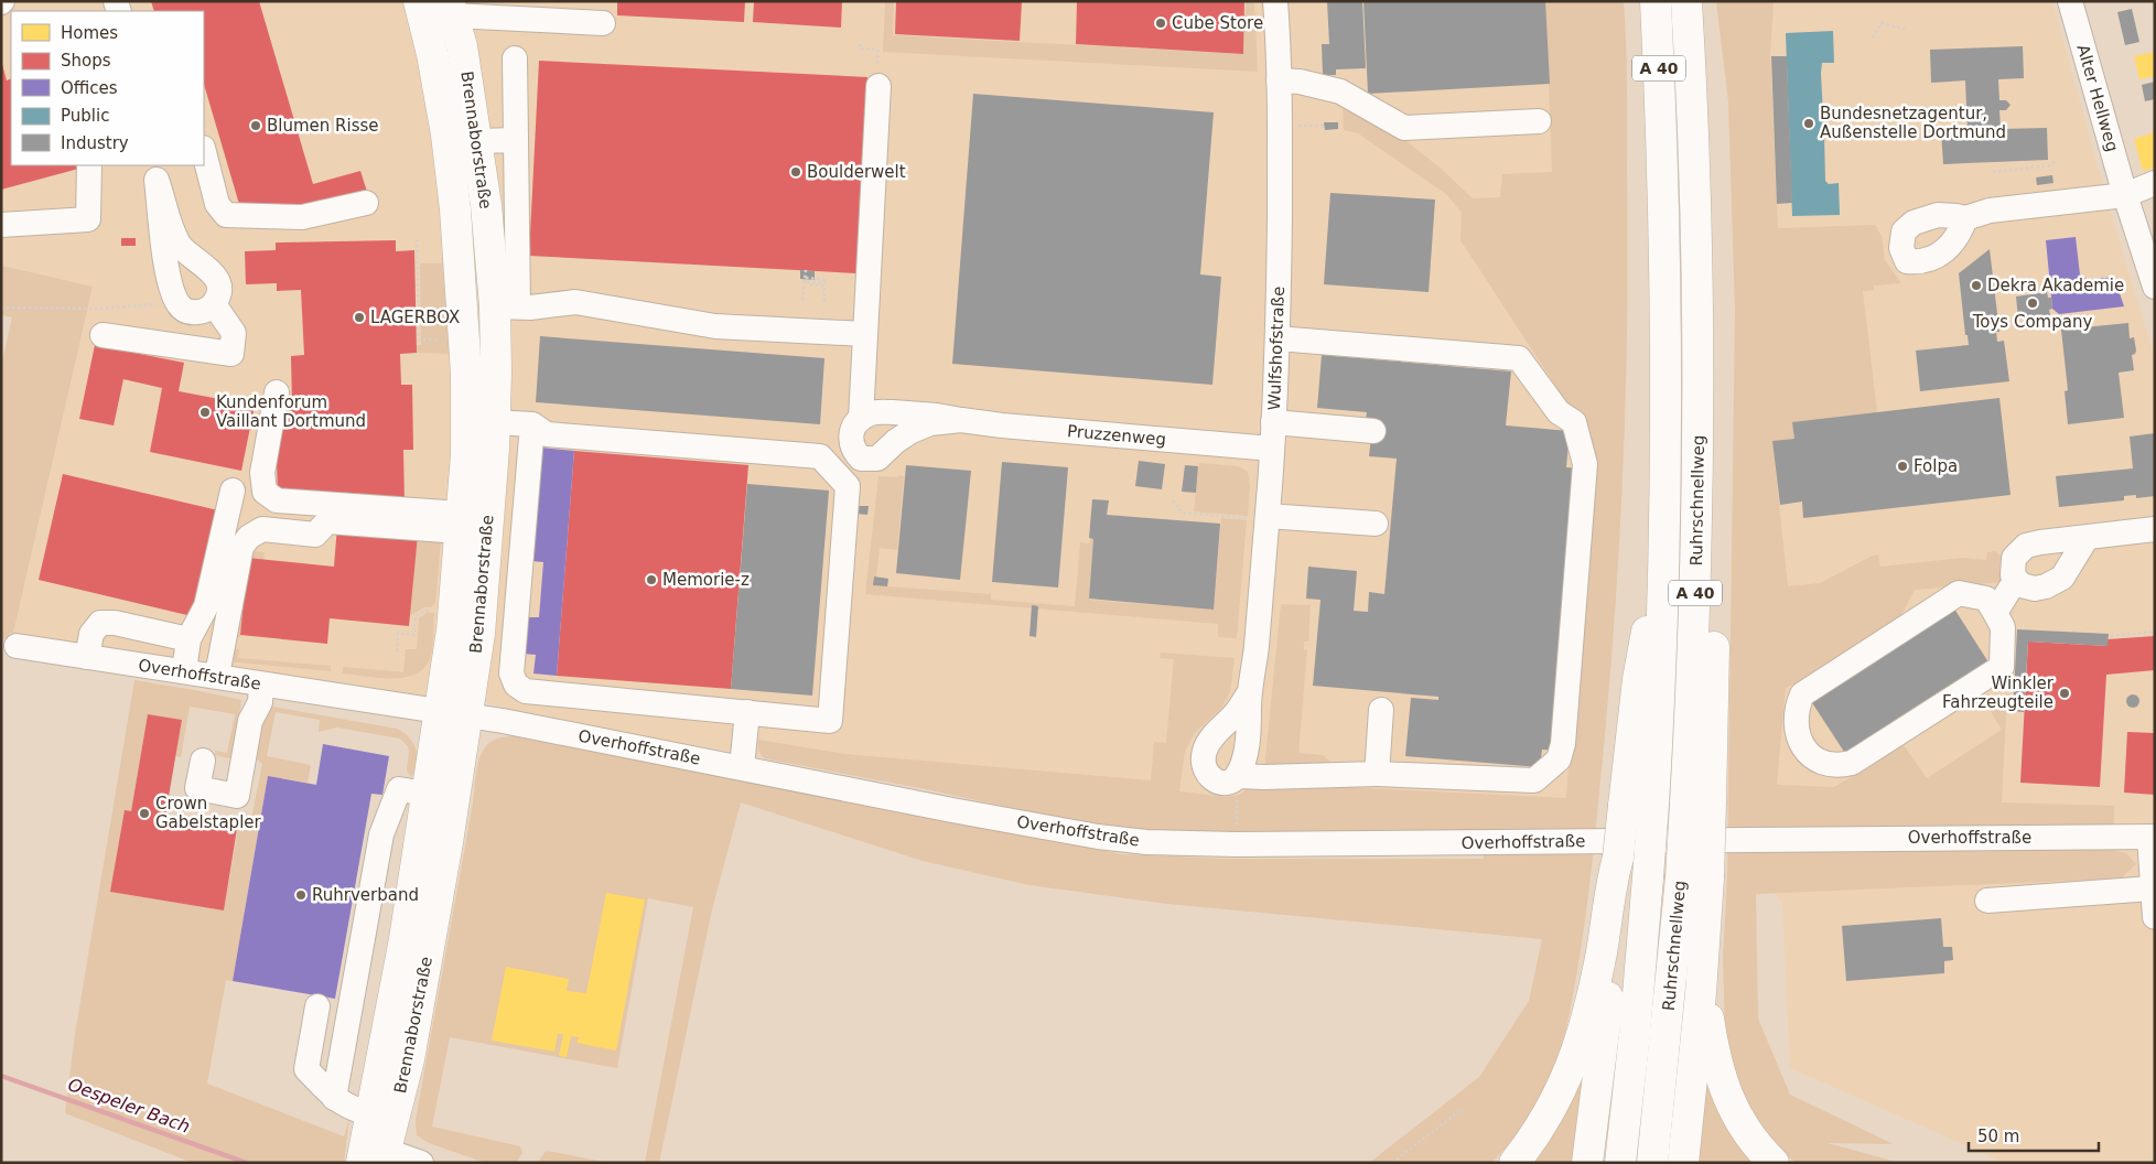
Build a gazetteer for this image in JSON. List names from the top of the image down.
{
  "streets": {
    "main road": ["A 40", "Brennaborstraße", "Ruhrschnellweg"],
    "street": [
      "Alter Hellweg",
      "Wulfshofstraße",
      "Pruzzenweg",
      "Overhoffstraße"
    ]
  },
  "crossings": [
    ["Brennaborstraße", "Overhoffstraße"],
    ["Wulfshofstraße", "Pruzzenweg"]
  ],
  "water": ["Oespeler Bach"],
  "places": [
    "Cube Store",
    "Bundesnetzagentur, Außenstelle Dortmund",
    "Blumen Risse",
    "Boulderwelt",
    "Dekra Akademie",
    "Toys Company",
    "LAGERBOX",
    "Kundenforum Vaillant Dortmund",
    "Folpa",
    "Memorie-z",
    "Winkler Fahrzeugteile",
    "Crown Gabelstapler",
    "Ruhrverband"
  ],
  "legend": [
    "Homes",
    "Shops",
    "Offices",
    "Public",
    "Industry"
  ],
  "scale_bar": "50 m"
}
